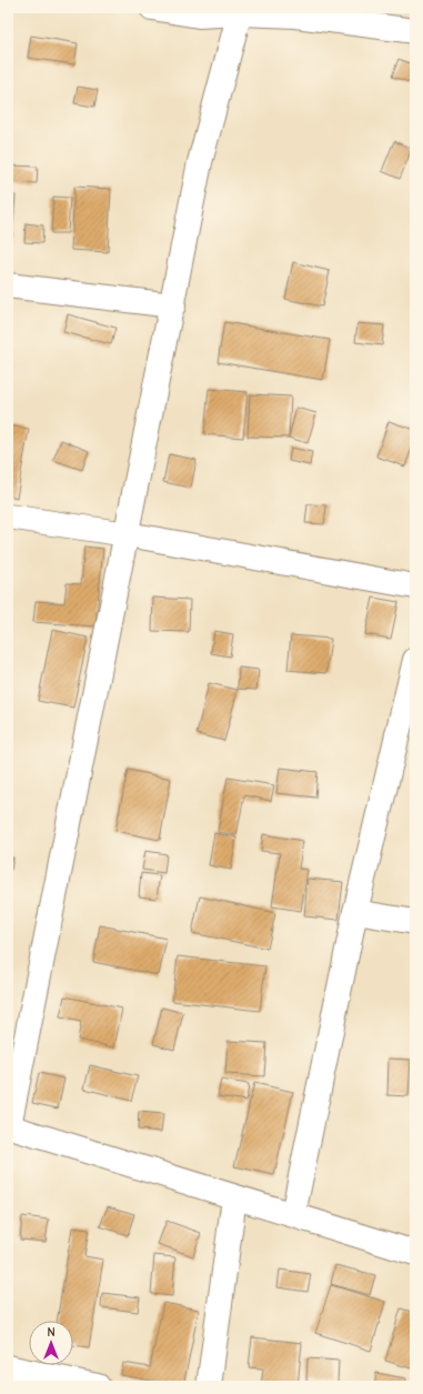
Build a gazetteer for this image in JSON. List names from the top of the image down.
{
  "north": "top"
}
